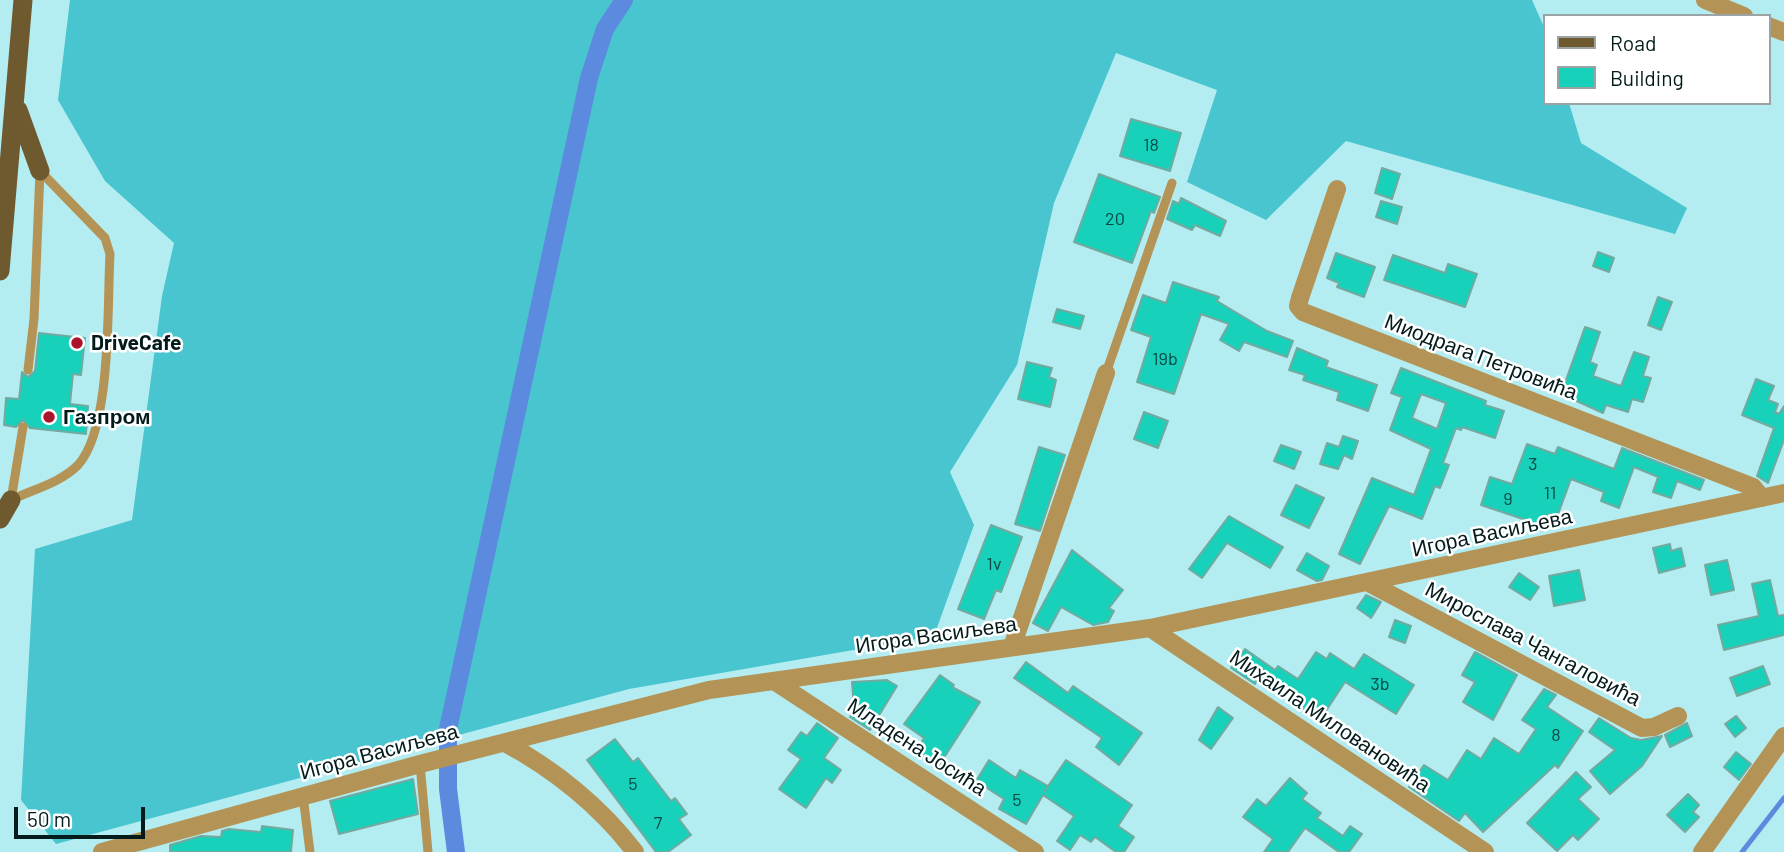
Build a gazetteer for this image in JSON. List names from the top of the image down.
{
  "streets": {
    "street": [
      "Миодрага Петровића",
      "Игора Васиљева",
      "Мирослава Чангаловића",
      "Михаила Миловановића",
      "Младена Јосића"
    ]
  },
  "crossings": [
    ["Миодрага Петровића", "Игора Васиљева"],
    ["Игора Васиљева", "Мирослава Чангаловића"],
    ["Игора Васиљева", "Михаила Миловановића"],
    ["Игора Васиљева", "Младена Јосића"]
  ],
  "places": ["DriveCafe", "Газпром"],
  "house_numbers": [
    "18",
    "20",
    "19b",
    "3",
    "11",
    "9",
    "1v",
    "3b",
    "8",
    "5",
    "5",
    "7"
  ],
  "legend": ["Road", "Building"],
  "scale_bar": "50 m"
}
